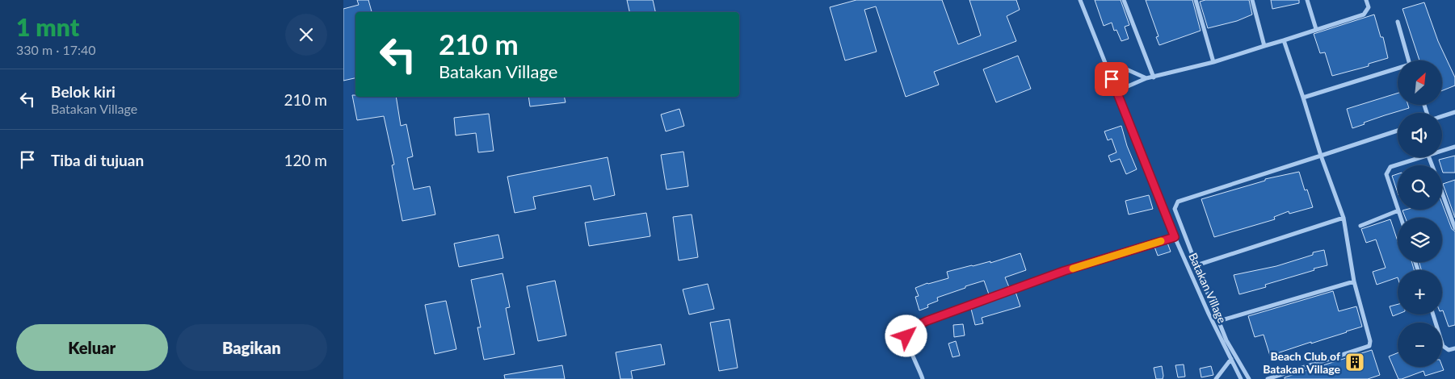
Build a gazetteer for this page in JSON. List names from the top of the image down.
{
  "streets": {
    "street": ["Batakan Village"]
  },
  "places": {
    "building": ["Beach Club of Batakan Village"]
  },
  "north": "top right",
  "page": {
    "heading": ["1 mnt", "330 m · 17:40"],
    "turn": ["210 m", "Batakan Village"],
    "map_buttons": ["+", "−"],
    "list": [
      {
        "name": "Belok kiri",
        "note": "Batakan Village",
        "value": "210 m"
      },
      {
        "name": "Tiba di tujuan",
        "value": "120 m"
      }
    ],
    "buttons": ["Keluar", "Bagikan"]
  }
}
